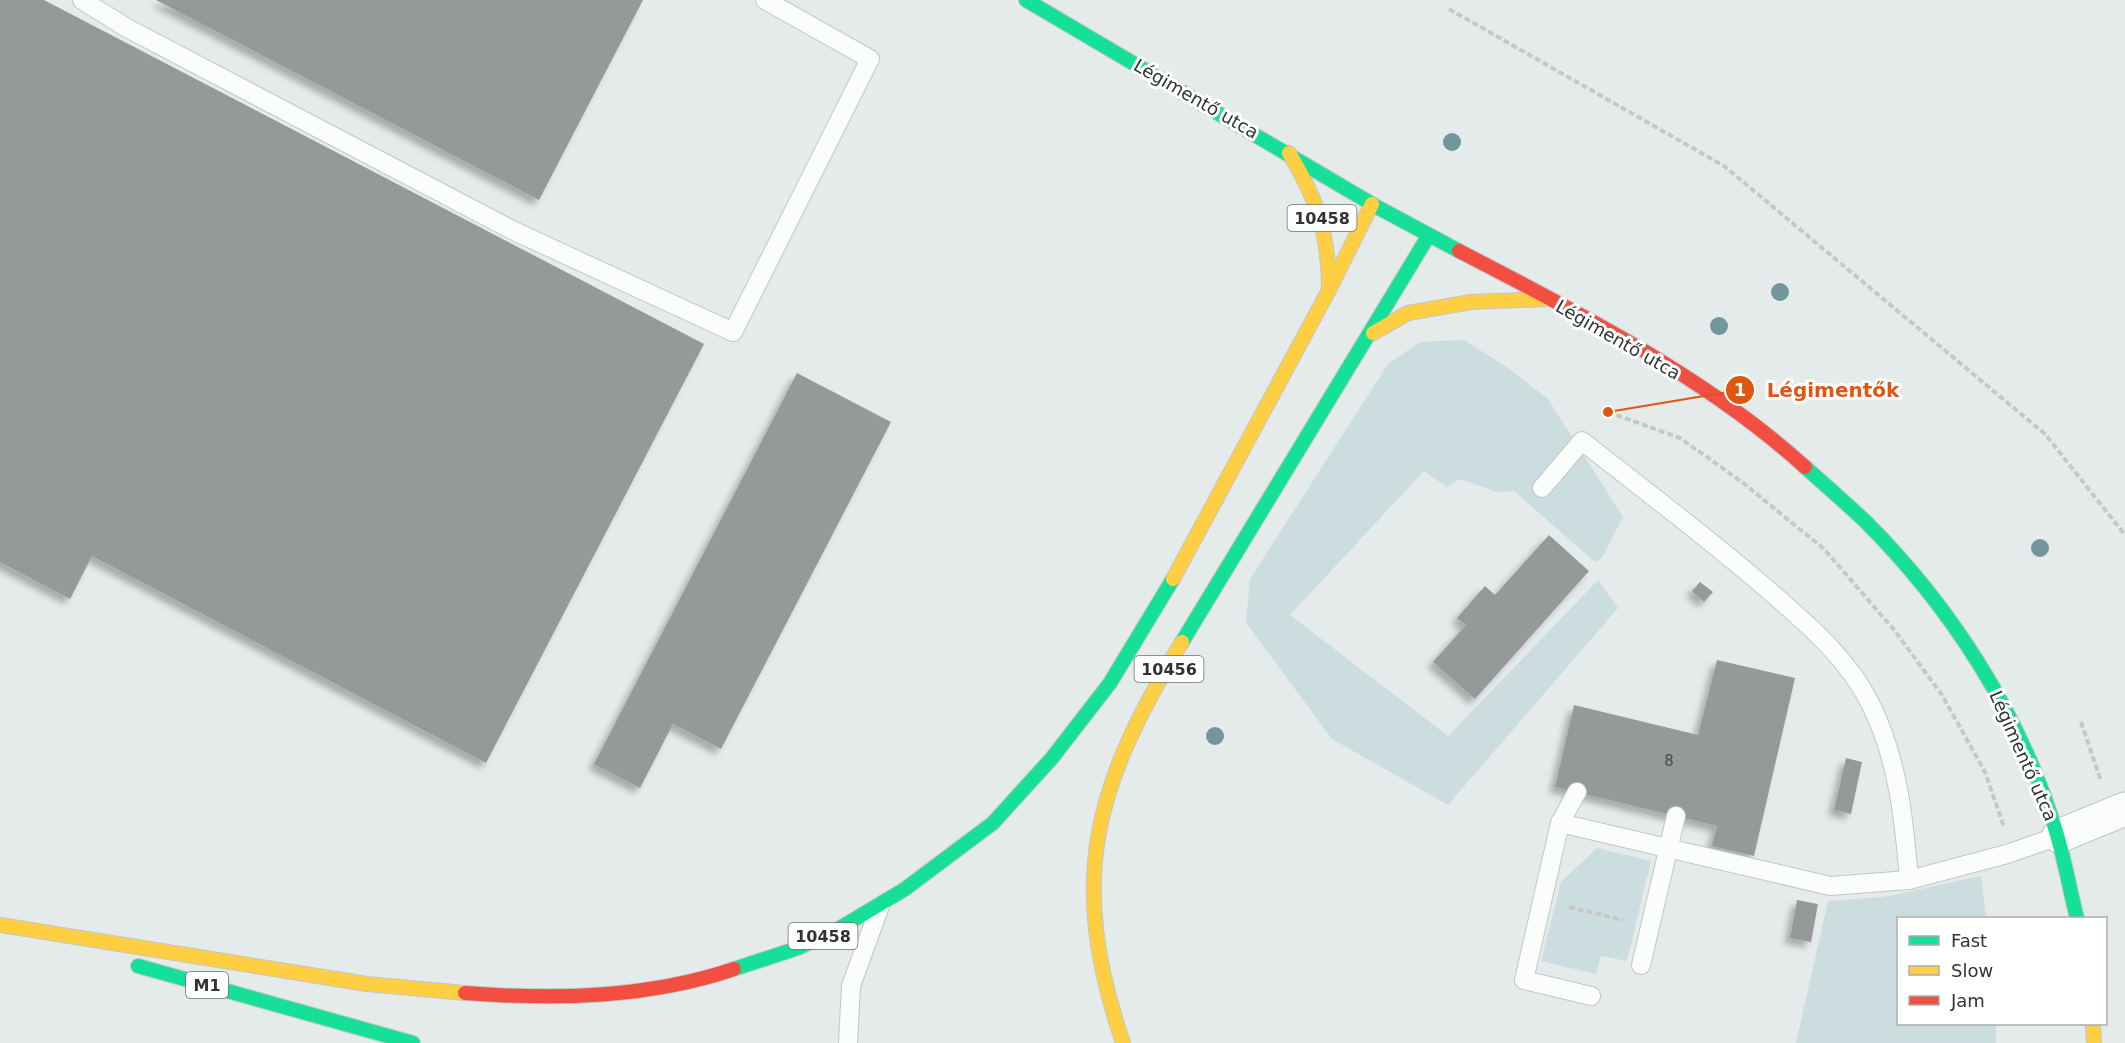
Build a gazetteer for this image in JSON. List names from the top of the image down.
{
  "streets": {
    "main road": [
      "Légimentő utca",
      "10458",
      "10456",
      "M1"
    ]
  },
  "crossings": [
    ["Légimentő utca", "10458"],
    ["Légimentő utca", "10456"]
  ],
  "places": ["Légimentők"],
  "house_numbers": ["8"],
  "legend": ["Fast", "Slow", "Jam"]
}
